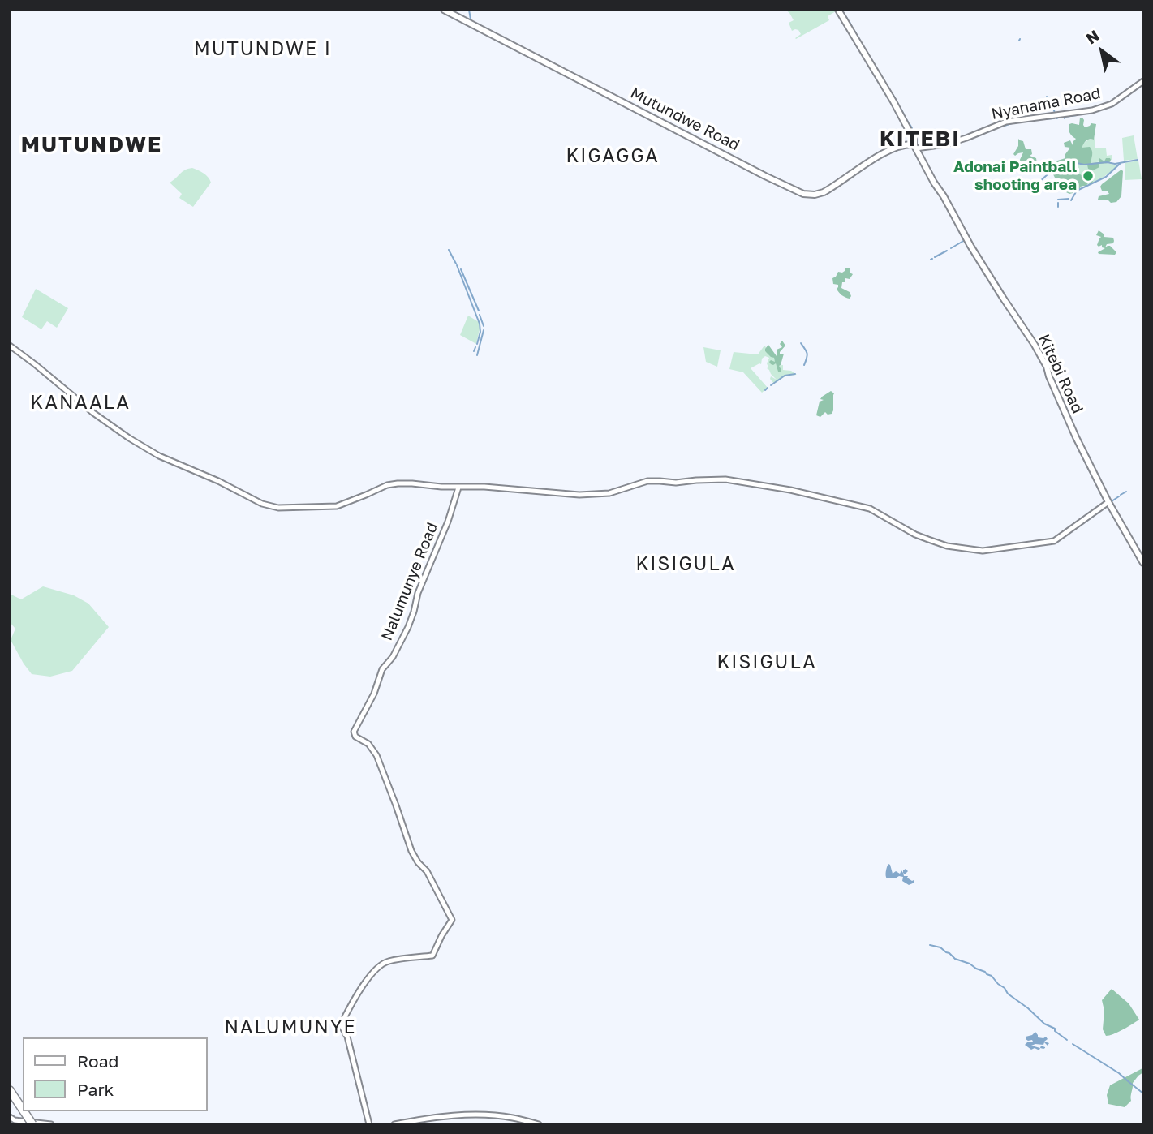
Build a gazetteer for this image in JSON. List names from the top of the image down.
{
  "streets": {
    "main road": ["Mutundwe Road", "Kitebi Road"],
    "street": ["Nyanama Road", "Nalumunye Road"]
  },
  "crossings": [
    ["Nyanama Road", "Mutundwe Road"],
    ["Nyanama Road", "Kitebi Road"],
    ["Mutundwe Road", "Kitebi Road"]
  ],
  "districts": [
    "MUTUNDWE I",
    "KITEBI",
    "MUTUNDWE",
    "KIGAGGA",
    "KANAALA",
    "KISIGULA",
    "KISIGULA",
    "NALUMUNYE"
  ],
  "places": ["Adonai Paintball shooting area"],
  "legend": ["Road", "Park"],
  "north": "top left"
}
